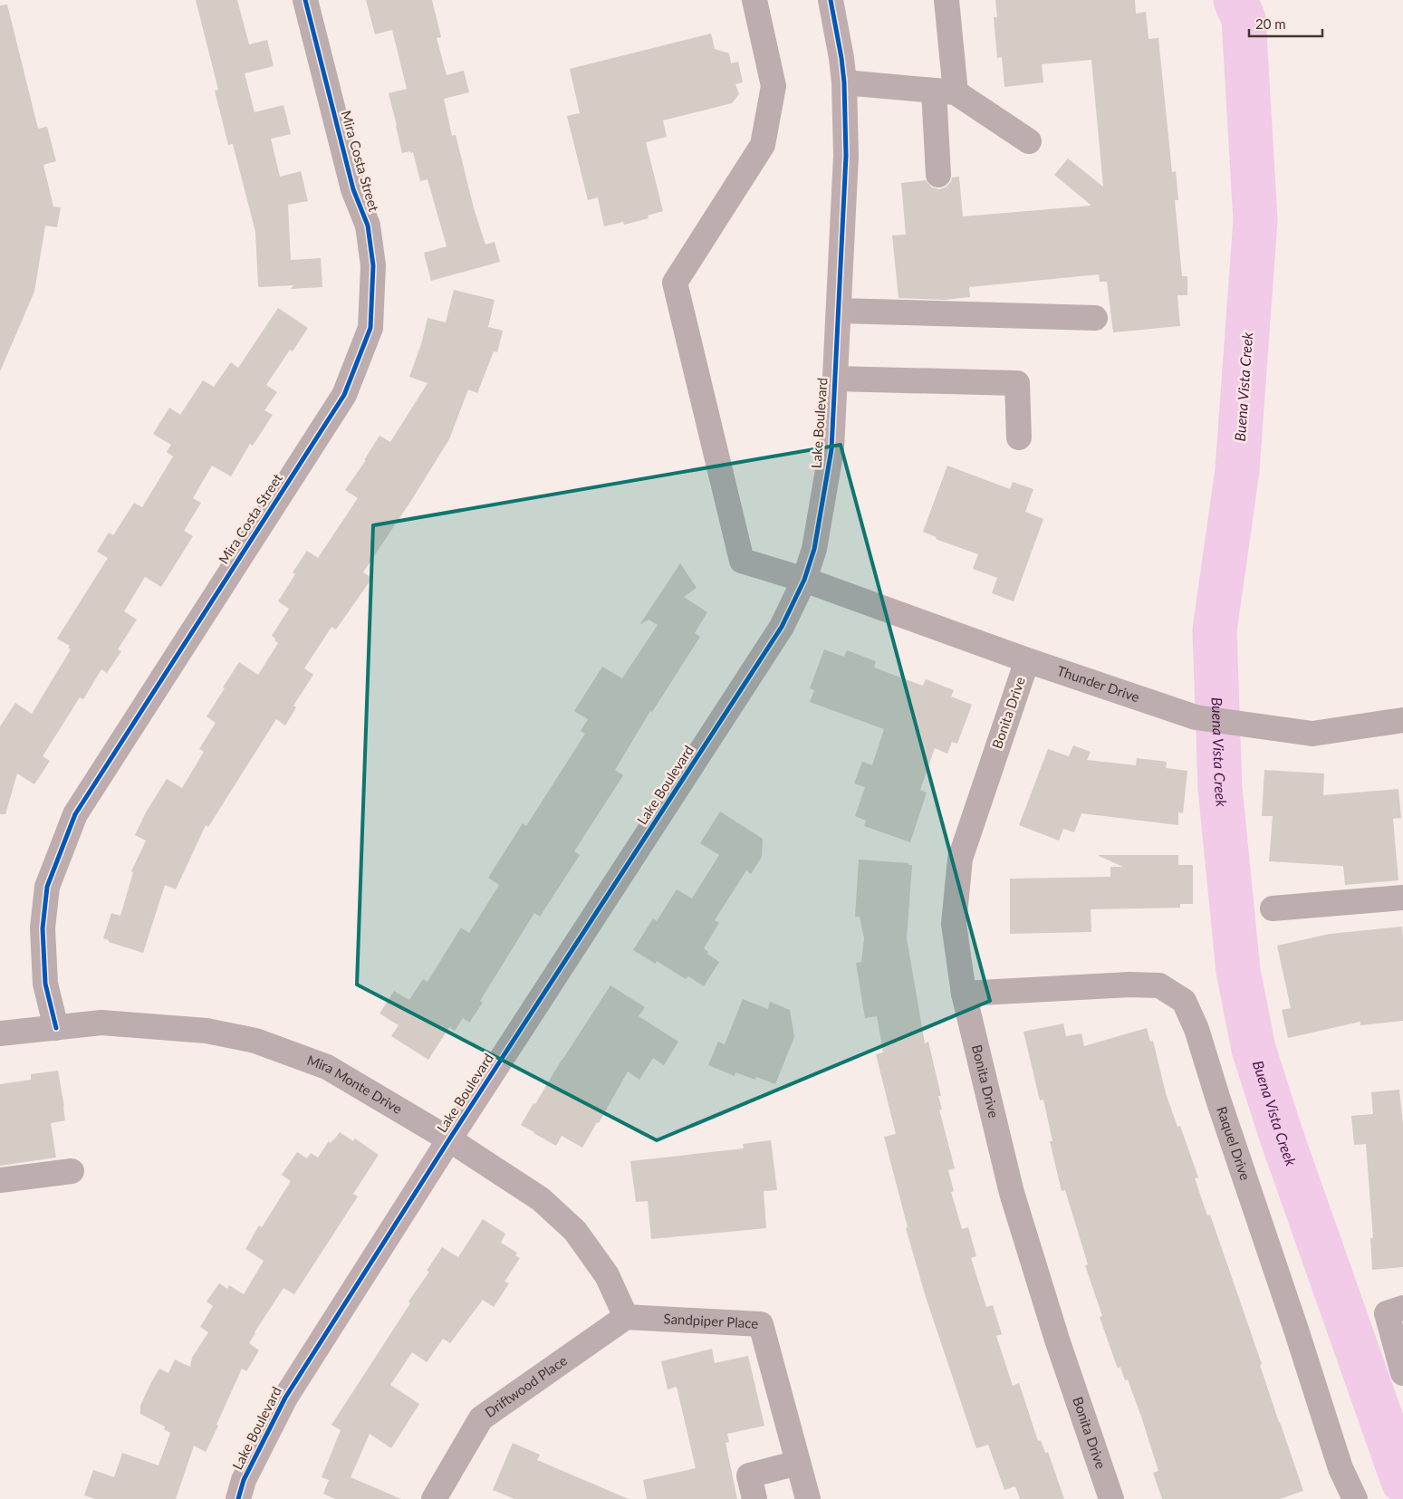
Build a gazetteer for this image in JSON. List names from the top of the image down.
{
  "streets": {
    "main road": ["Lake Boulevard"],
    "street": [
      "Mira Costa Street",
      "Thunder Drive",
      "Bonita Drive",
      "Mira Monte Drive",
      "Raquel Drive",
      "Sandpiper Place",
      "Driftwood Place"
    ]
  },
  "crossings": [
    ["Mira Costa Street", "Mira Monte Drive"],
    ["Lake Boulevard", "Thunder Drive"],
    ["Lake Boulevard", "Mira Monte Drive"],
    ["Thunder Drive", "Bonita Drive"],
    ["Bonita Drive", "Raquel Drive"],
    ["Mira Monte Drive", "Sandpiper Place"],
    ["Mira Monte Drive", "Driftwood Place"],
    ["Sandpiper Place", "Driftwood Place"]
  ],
  "water": ["Buena Vista Creek"],
  "scale_bar": "20 m"
}
